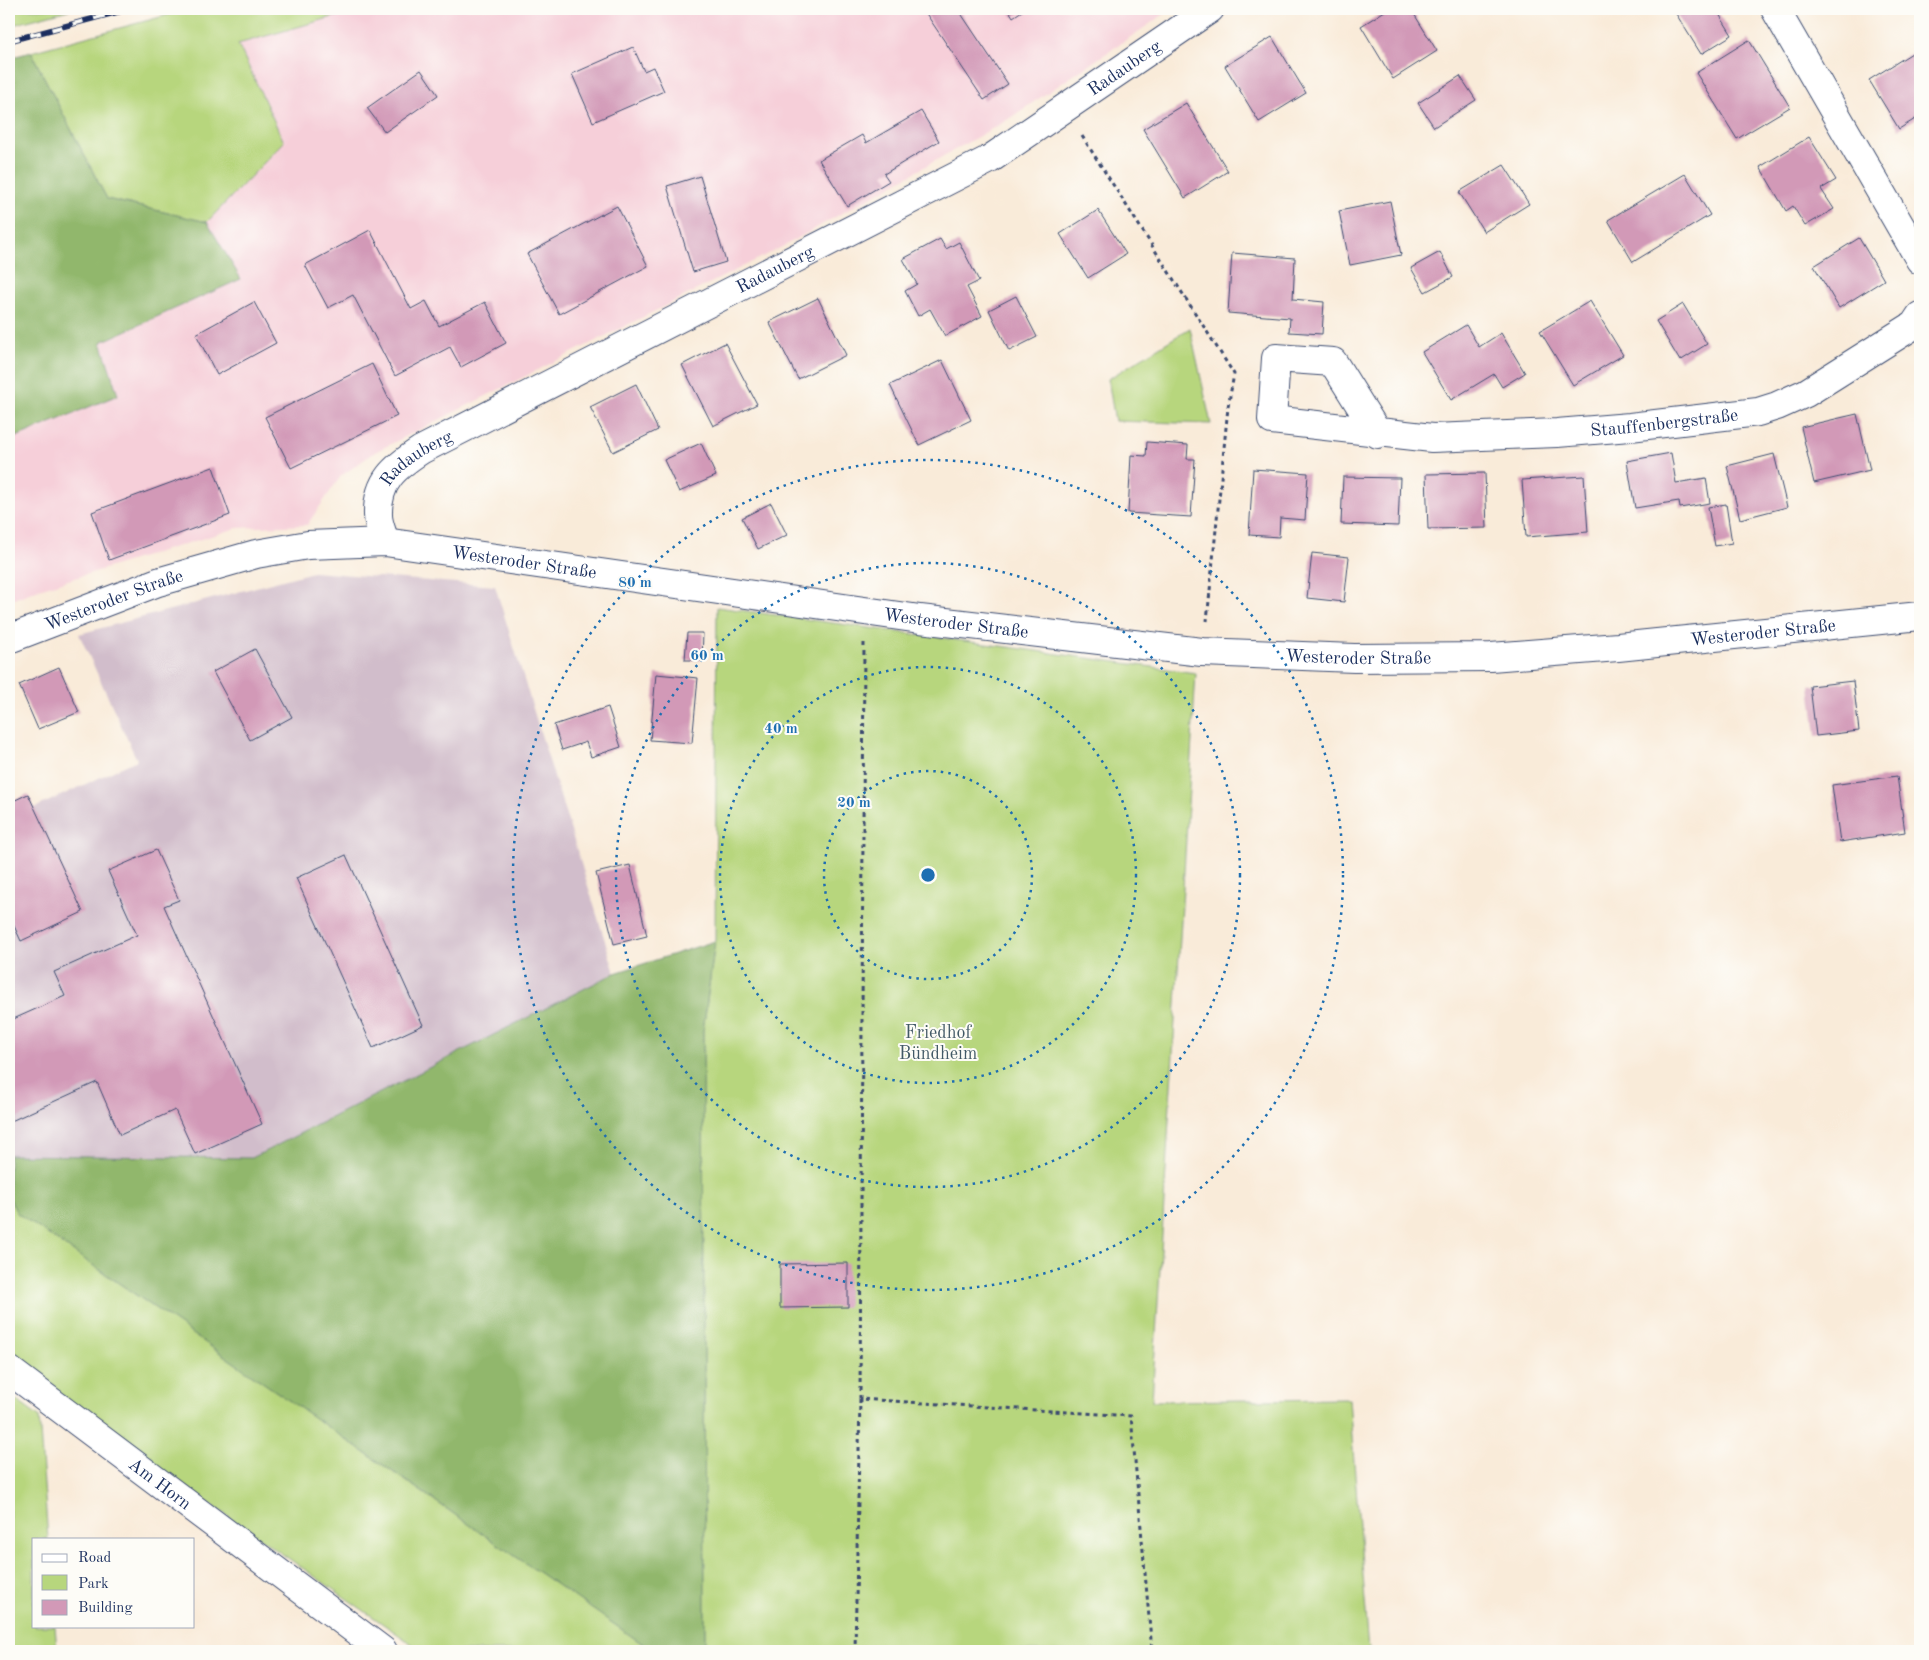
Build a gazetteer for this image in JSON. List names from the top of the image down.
{
  "streets": {
    "street": [
      "Radauberg",
      "Stauffenbergstraße",
      "Westeroder Straße",
      "Am Horn"
    ]
  },
  "crossings": [
    ["Radauberg", "Westeroder Straße"]
  ],
  "parks": ["Friedhof Bündheim"],
  "legend": ["Road", "Park", "Building"],
  "rings": [
    "80 m",
    "60 m",
    "40 m",
    "20 m"
  ]
}
